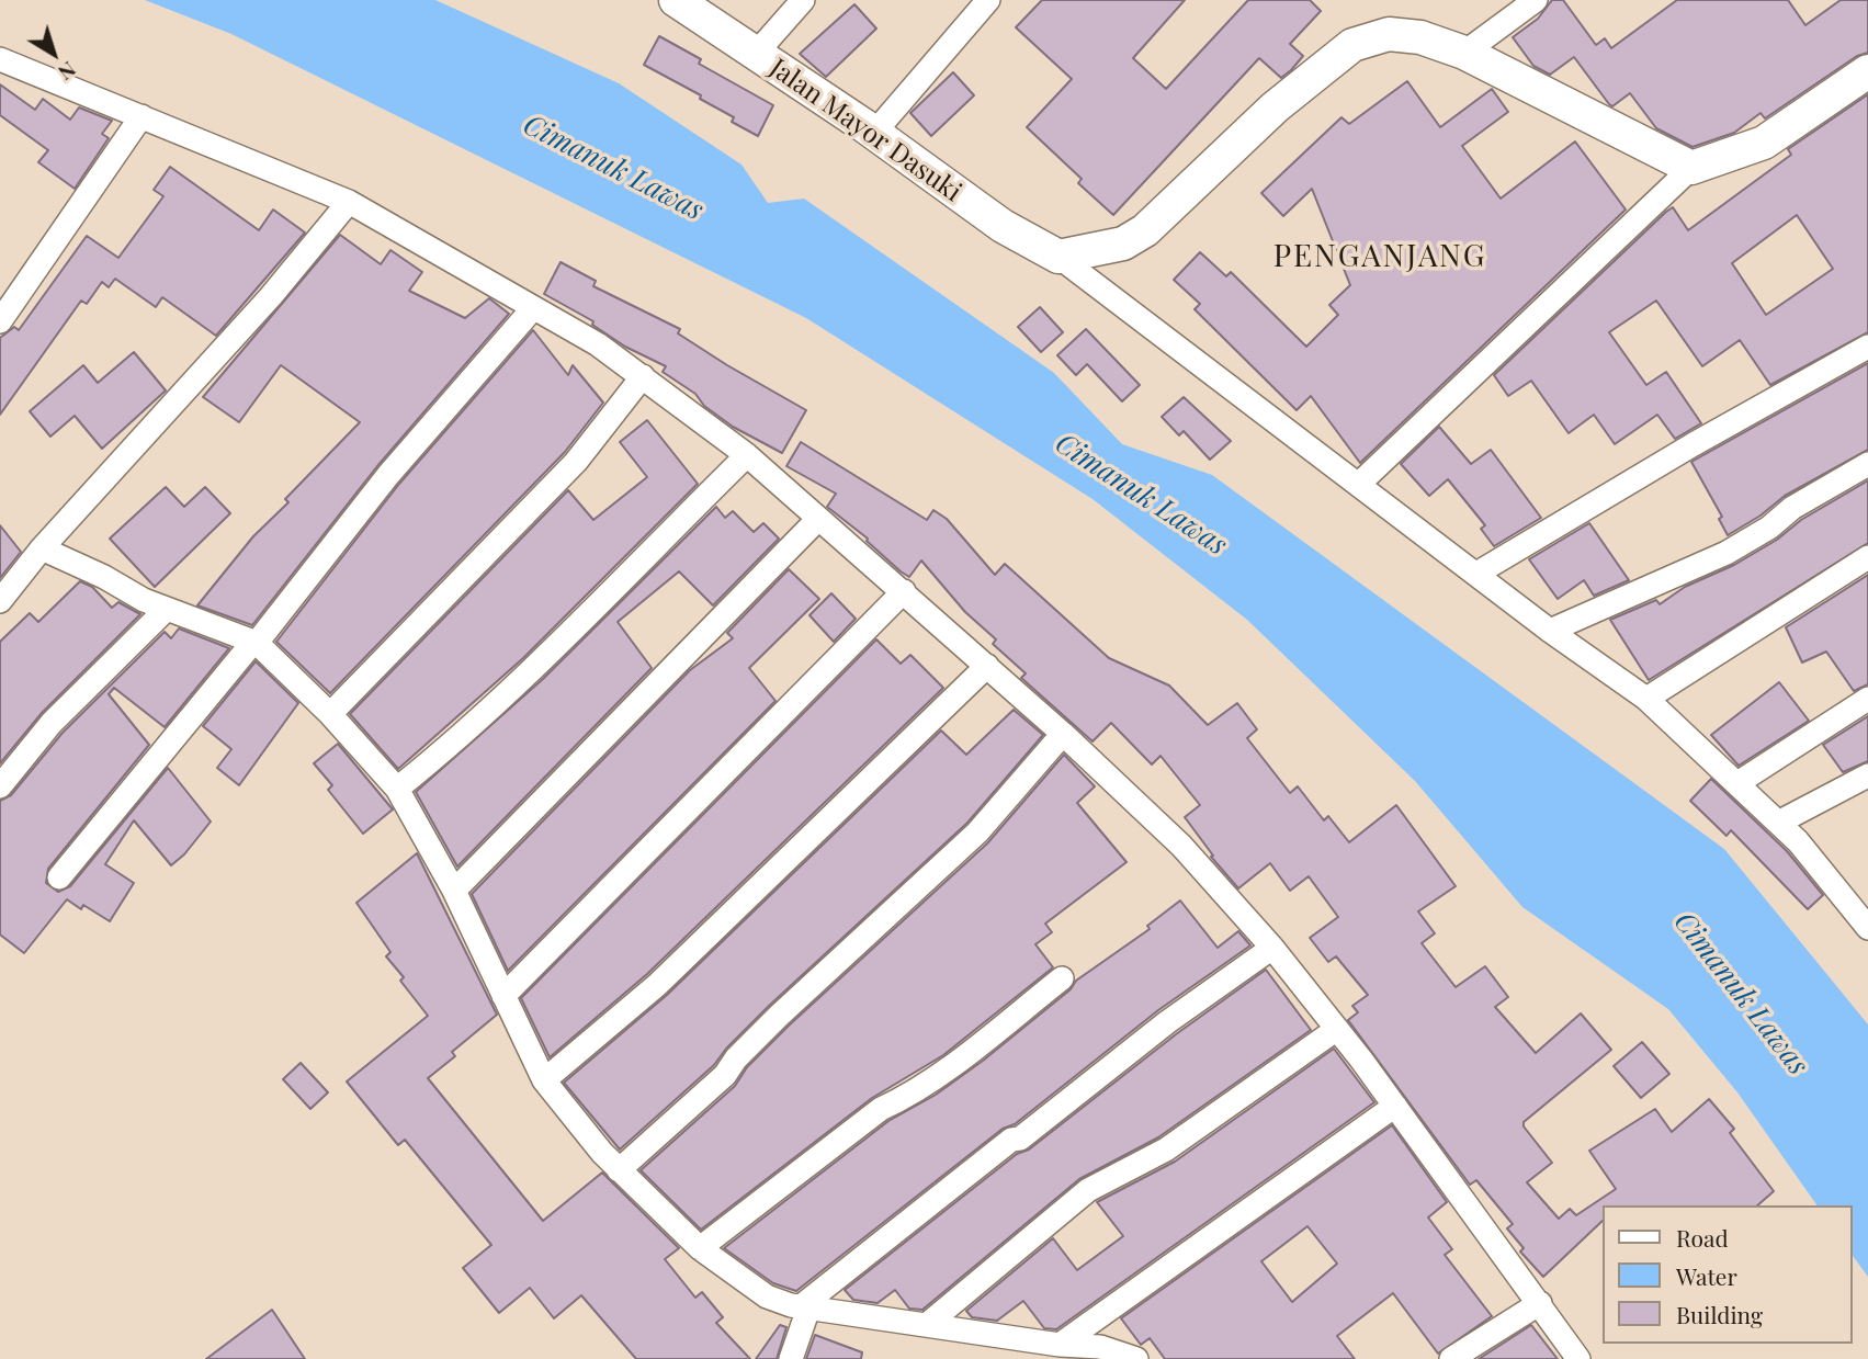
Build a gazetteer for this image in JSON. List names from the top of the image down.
{
  "streets": {
    "street": ["Jalan Mayor Dasuki"]
  },
  "districts": ["PENGANJANG"],
  "water": ["Cimanuk Lawas"],
  "legend": ["Road", "Water", "Building"],
  "north": "bottom right"
}
